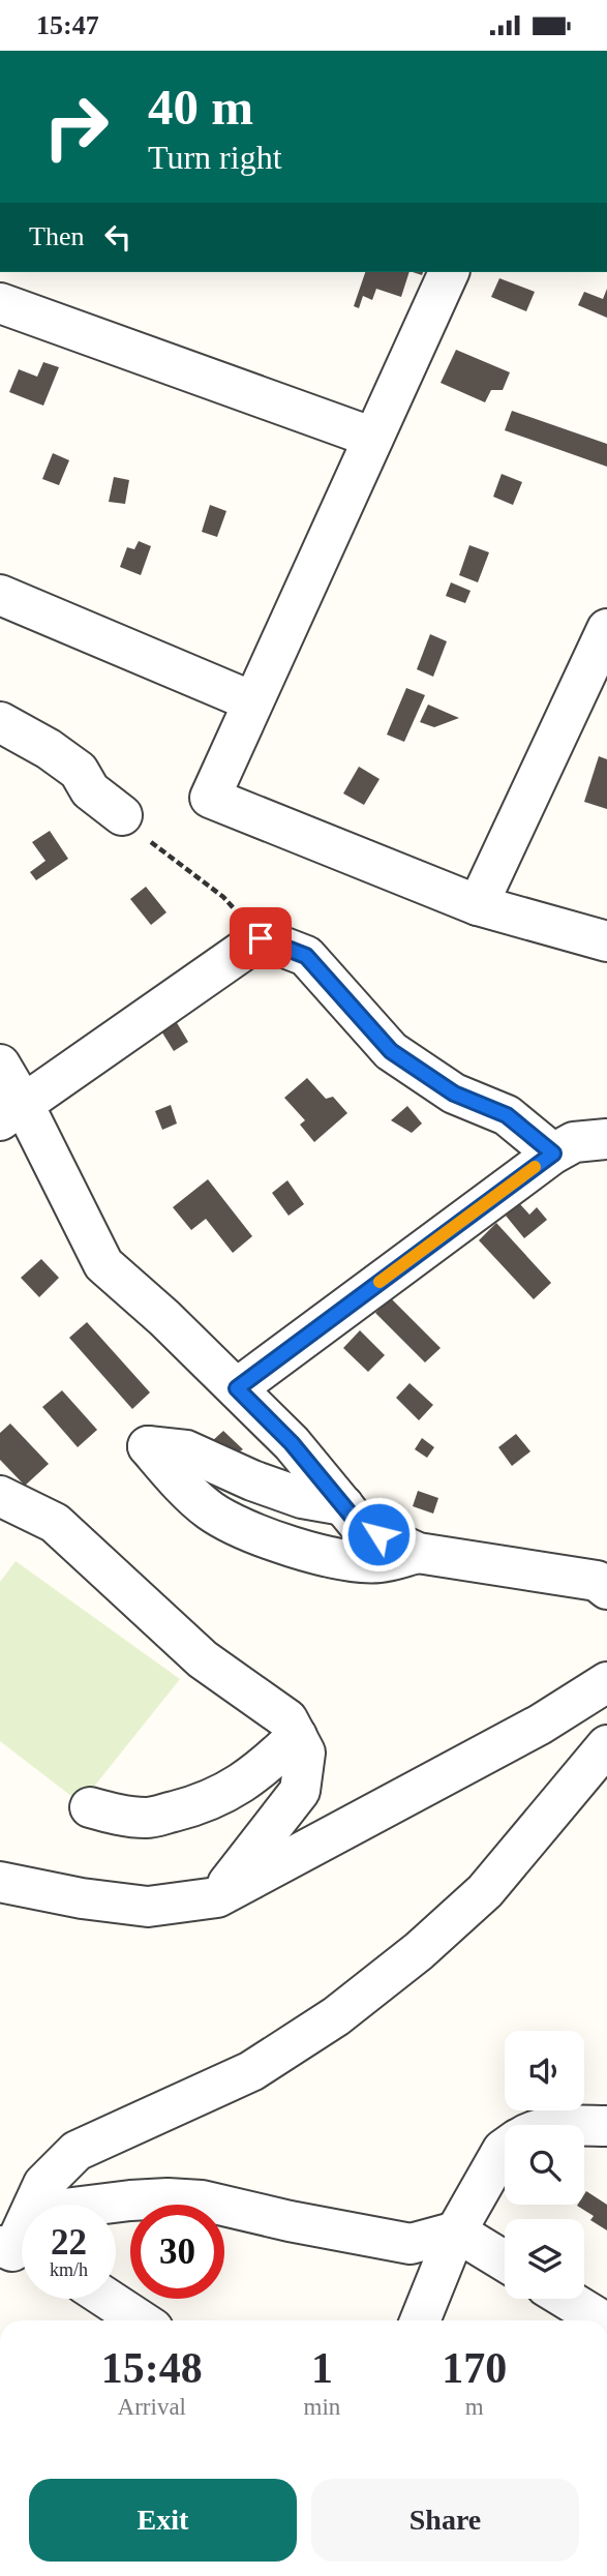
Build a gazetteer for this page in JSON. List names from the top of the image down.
{
  "page": {
    "status": "15:47",
    "turn": ["40 m", "Turn right"],
    "then": "Then",
    "speed": "22 km/h",
    "limit": "30",
    "eta": [
      "15:48",
      "Arrival",
      "1",
      "min",
      "170",
      "m"
    ],
    "buttons": ["Exit", "Share"]
  }
}
